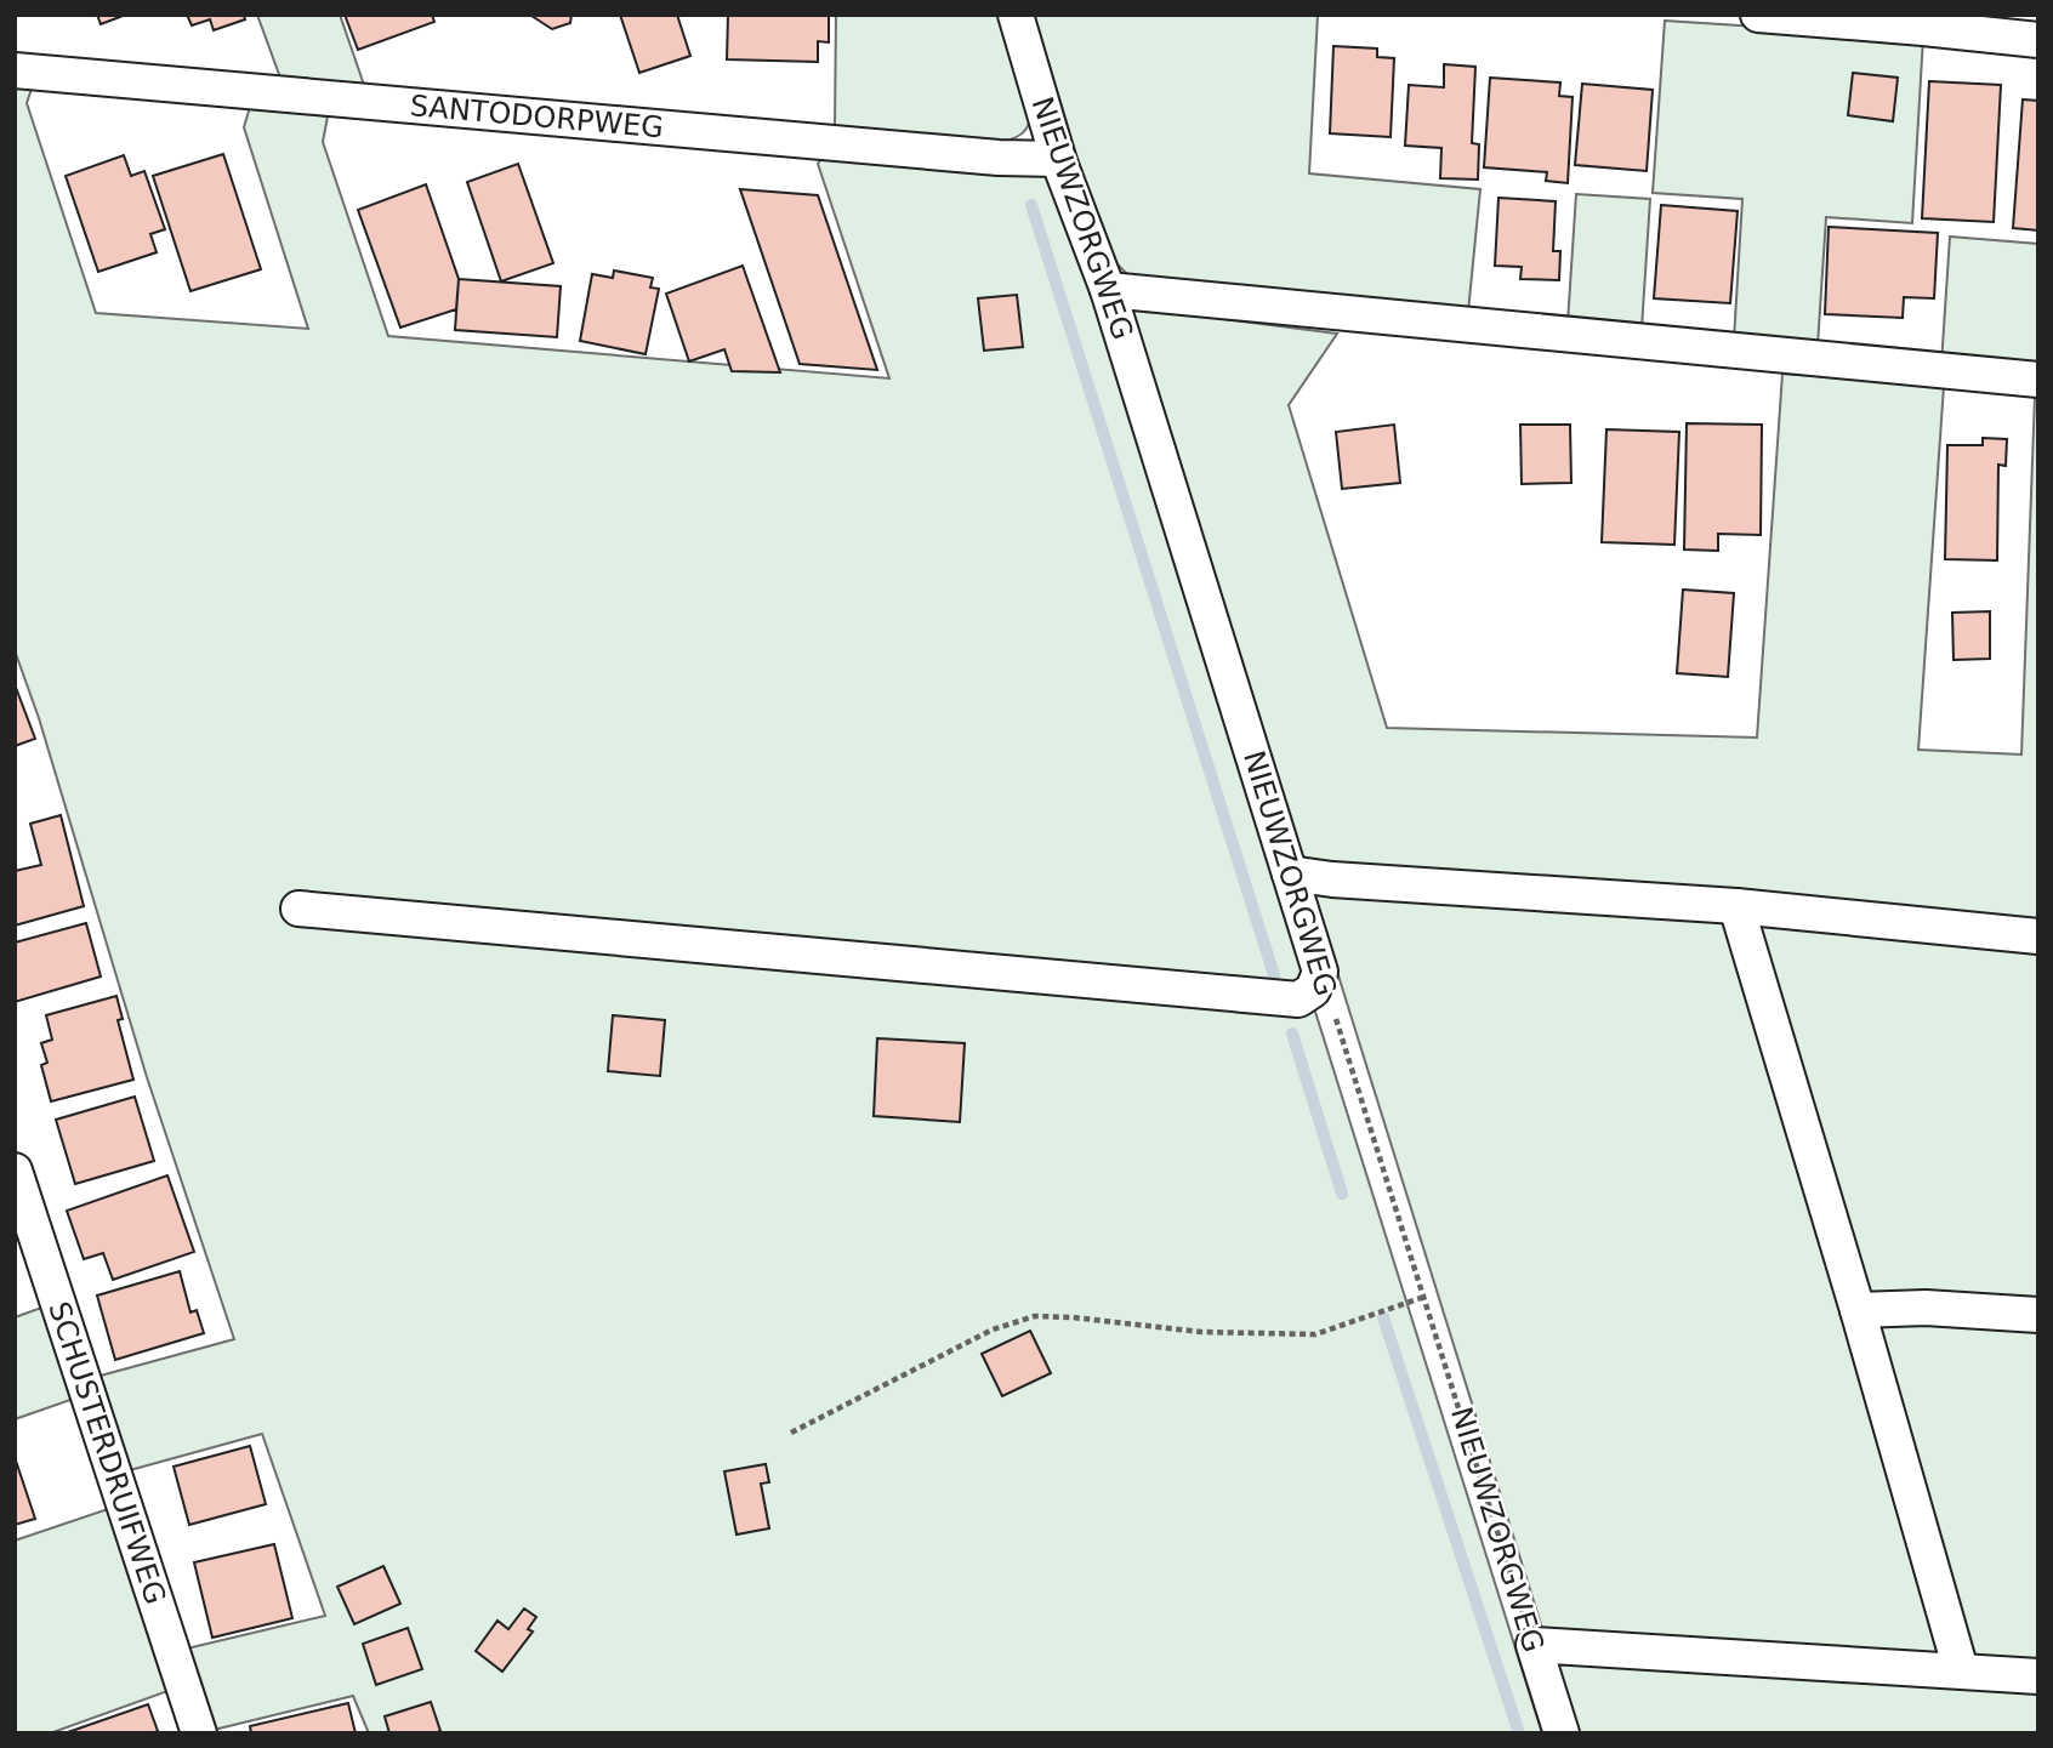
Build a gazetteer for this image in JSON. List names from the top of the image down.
{
  "streets": {
    "street": ["SANTODORPWEG", "NIEUWZORGWEG", "SCHUSTERDRUIFWEG"]
  },
  "crossings": [
    ["SANTODORPWEG", "NIEUWZORGWEG"]
  ]
}
